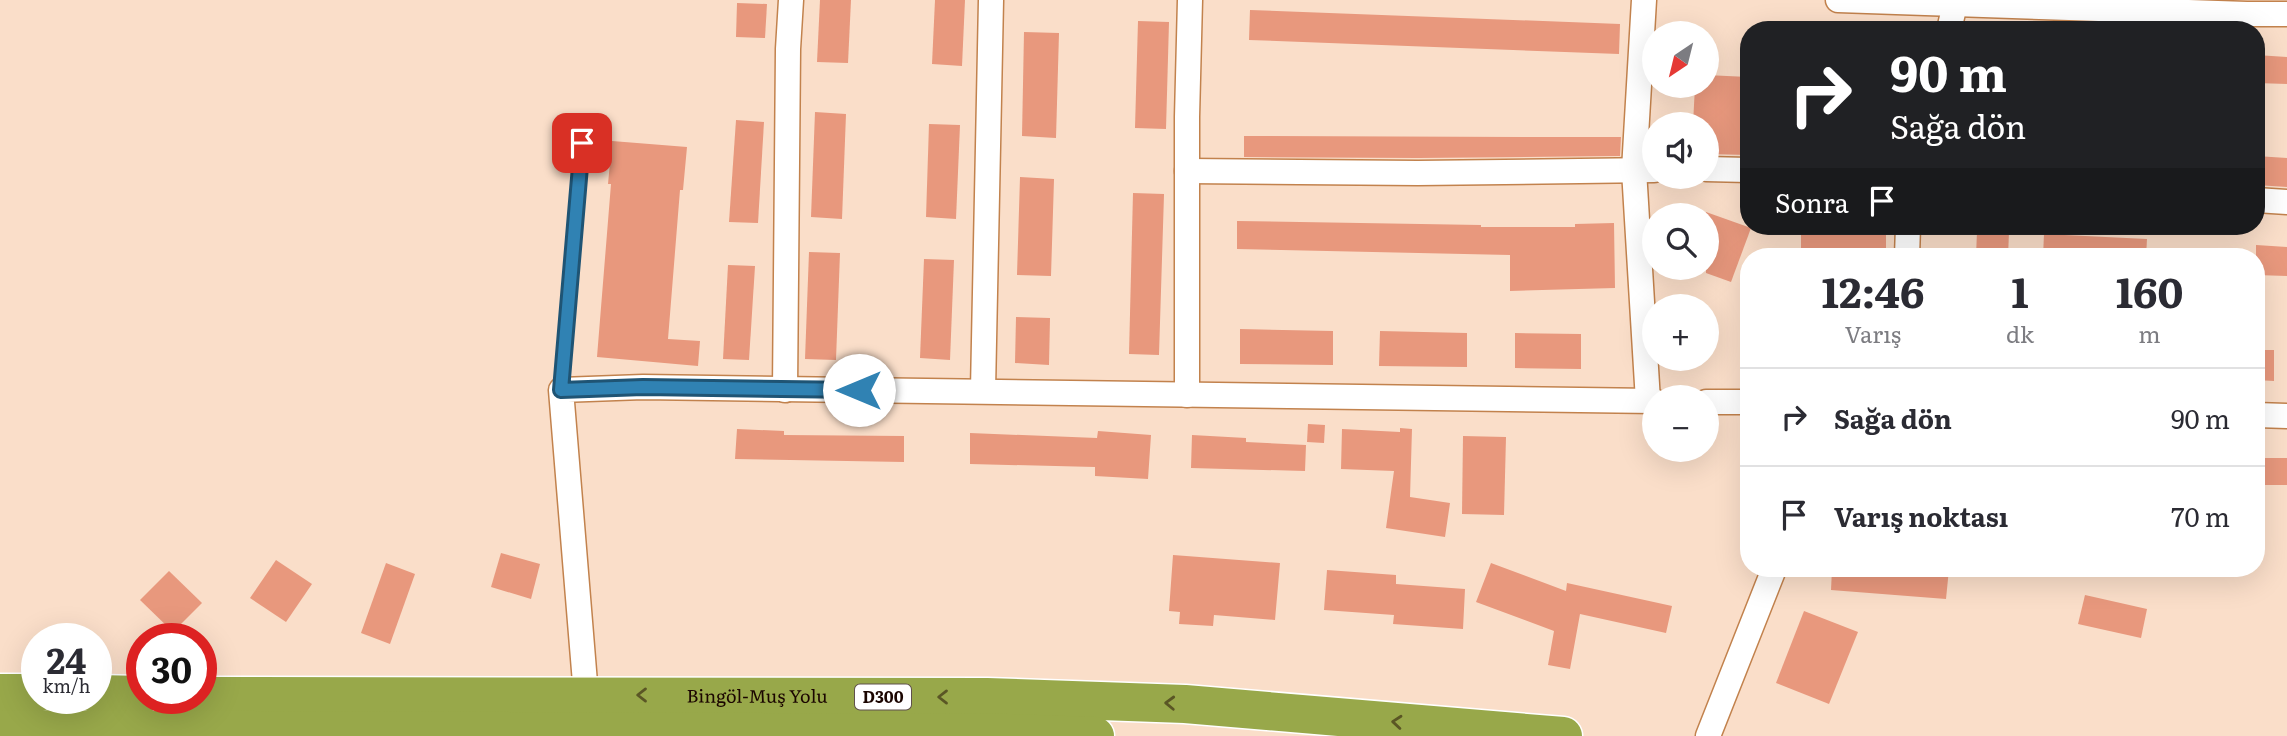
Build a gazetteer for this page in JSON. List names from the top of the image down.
{
  "streets": {
    "highway": ["Bingöl-Muş Yolu", "D300"]
  },
  "north": "bottom left",
  "page": {
    "map_buttons": ["+", "−"],
    "turn": ["90 m", "Sağa dön"],
    "then": "Sonra",
    "eta": [
      "12:46",
      "Varış",
      "1",
      "dk",
      "160",
      "m"
    ],
    "list": [
      {
        "name": "Sağa dön",
        "value": "90 m"
      },
      {
        "name": "Varış noktası",
        "value": "70 m"
      }
    ],
    "speed": "24 km/h",
    "limit": "30"
  }
}
